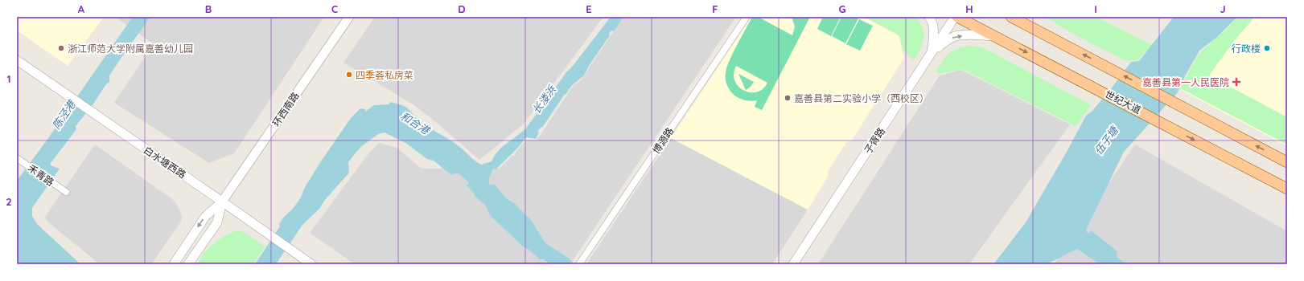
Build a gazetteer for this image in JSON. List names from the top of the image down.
{
  "streets": {
    "main road": ["世纪大道"],
    "street": [
      "环西南路",
      "博源路",
      "子胥路",
      "白水塘西路",
      "禾青路"
    ]
  },
  "crossings": [
    ["环西南路", "白水塘西路"]
  ],
  "water": [
    "长溇浜",
    "陈泾港",
    "和合港",
    "伍子塘"
  ],
  "places": {
    "other": [
      "浙江师范大学附属嘉善幼儿园",
      "行政楼",
      "四季荟私房菜",
      "嘉善县第二实验小学（西校区）"
    ],
    "health": ["嘉善县第一人民医院"]
  },
  "grid": {
    "columns": [
      "A",
      "B",
      "C",
      "D",
      "E",
      "F",
      "G",
      "H",
      "I",
      "J"
    ],
    "rows": ["1", "2"]
  }
}
